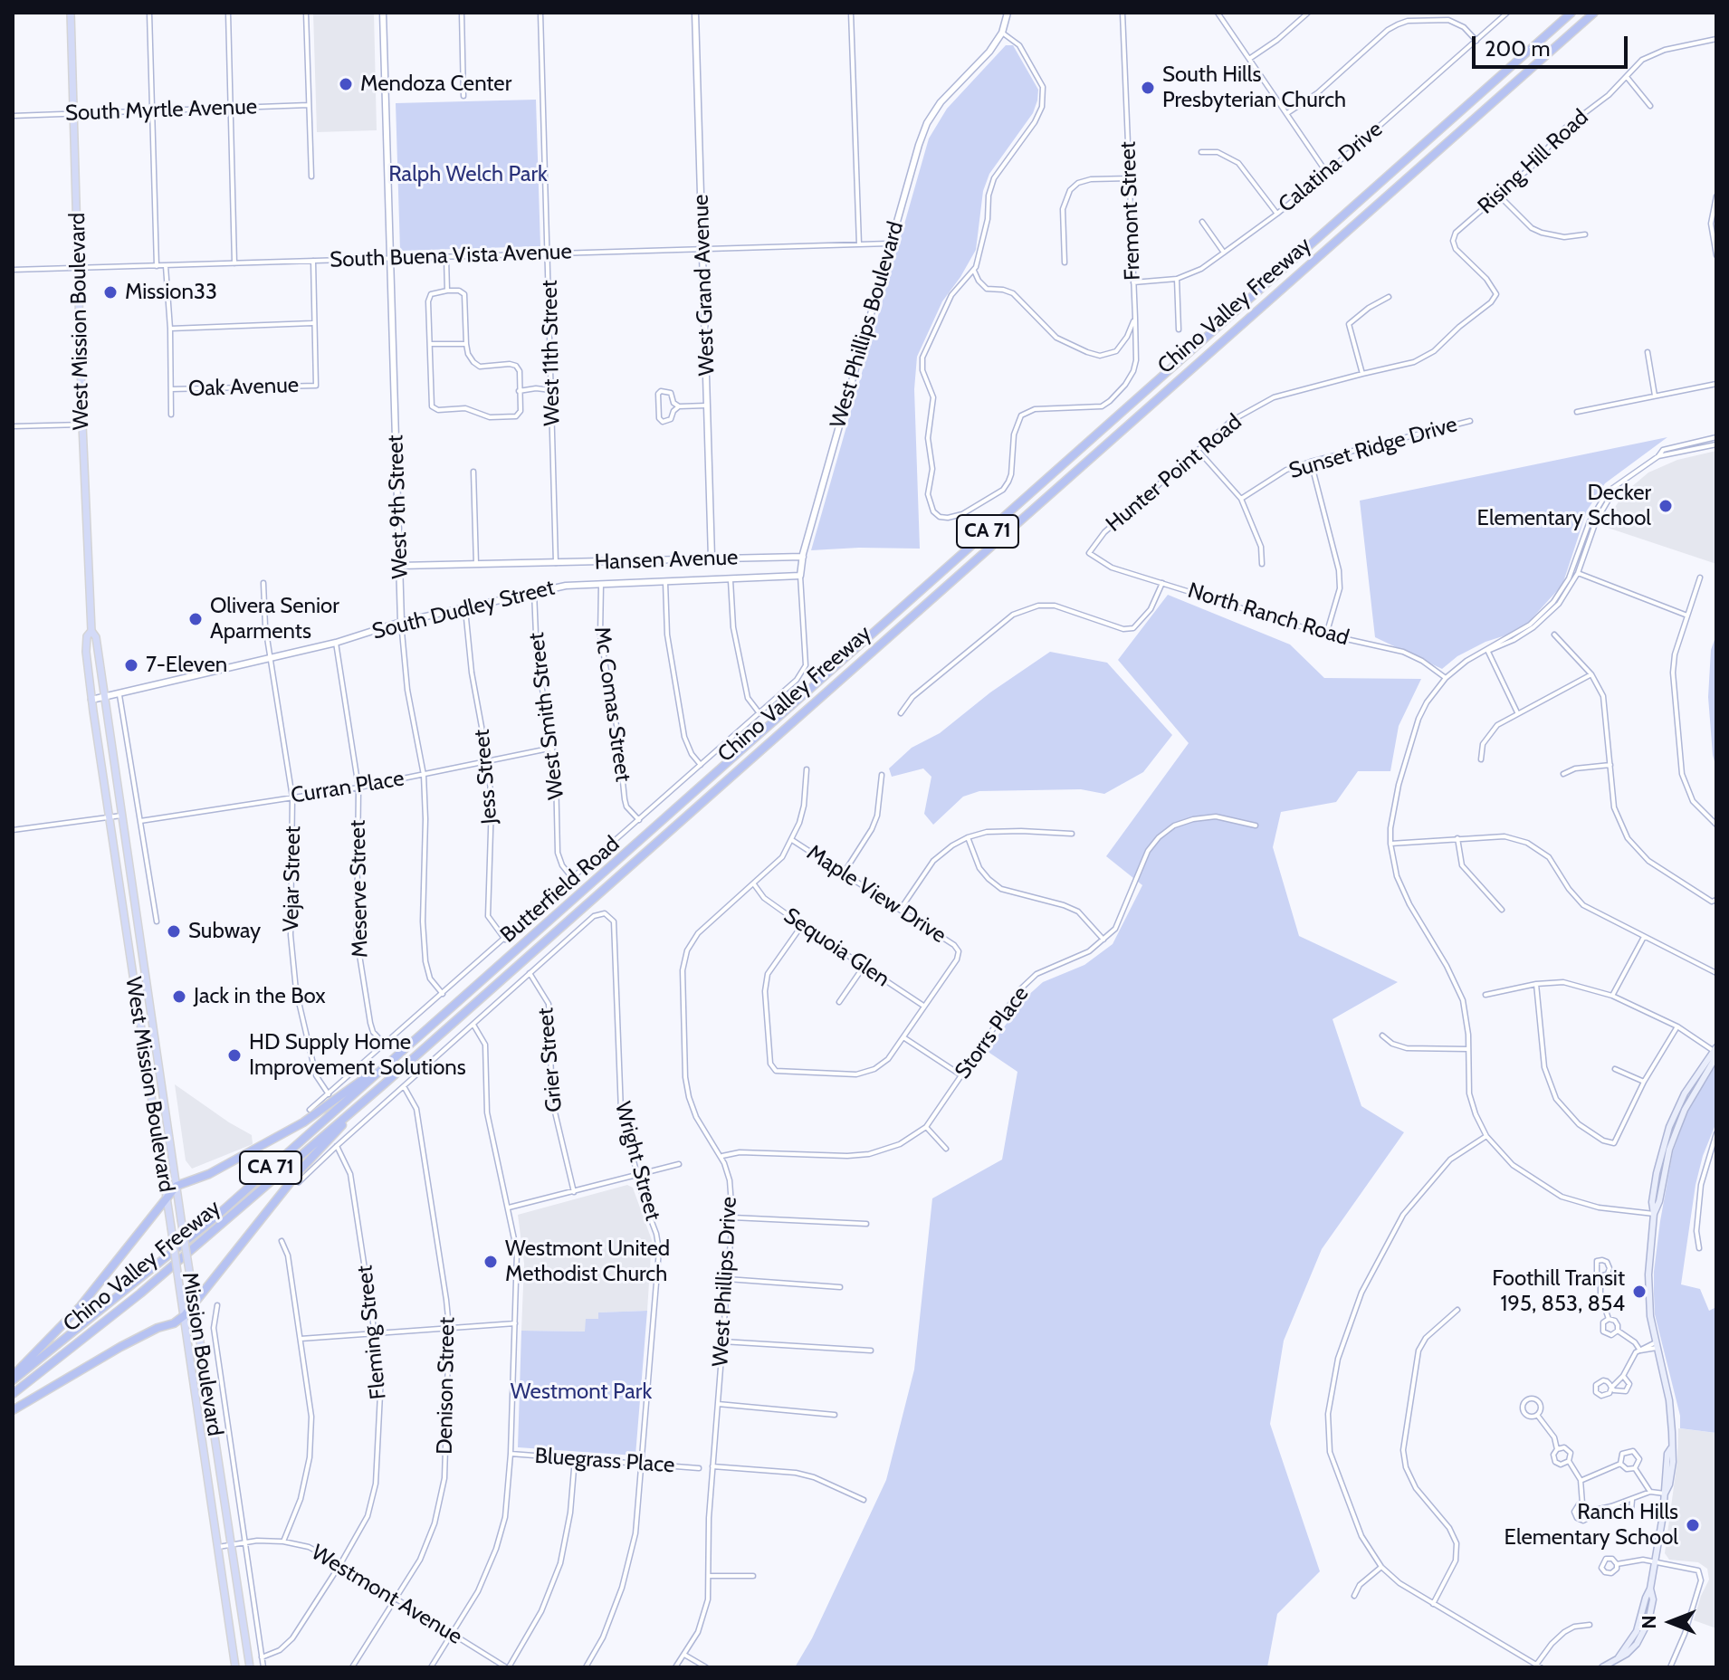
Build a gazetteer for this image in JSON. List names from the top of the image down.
{
  "streets": {
    "highway": ["Chino Valley Freeway", "CA 71"],
    "main road": ["West Mission Boulevard", "Mission Boulevard"],
    "street": [
      "South Myrtle Avenue",
      "Rising Hill Road",
      "Calatina Drive",
      "Fremont Street",
      "South Buena Vista Avenue",
      "West Grand Avenue",
      "West Phillips Boulevard",
      "West 11th Street",
      "Oak Avenue",
      "Sunset Ridge Drive",
      "Hunter Point Road",
      "West 9th Street",
      "Hansen Avenue",
      "South Dudley Street",
      "North Ranch Road",
      "Mc Comas Street",
      "West Smith Street",
      "Jess Street",
      "Curran Place",
      "Vejar Street",
      "Meserve Street",
      "Butterfield Road",
      "Maple View Drive",
      "Sequoia Glen",
      "Storrs Place",
      "Grier Street",
      "Wright Street",
      "West Phillips Drive",
      "Fleming Street",
      "Denison Street",
      "Bluegrass Place",
      "Westmont Avenue"
    ]
  },
  "crossings": [
    ["South Myrtle Avenue", "West Mission Boulevard"],
    ["Rising Hill Road", "Hunter Point Road"],
    ["Calatina Drive", "Fremont Street"],
    ["South Buena Vista Avenue", "West Grand Avenue"],
    ["South Buena Vista Avenue", "West Mission Boulevard"],
    ["South Buena Vista Avenue", "West Phillips Boulevard"],
    ["South Buena Vista Avenue", "West 11th Street"],
    ["South Buena Vista Avenue", "West 9th Street"],
    ["West Grand Avenue", "Hansen Avenue"],
    ["West Mission Boulevard", "South Dudley Street"],
    ["West Mission Boulevard", "Mission Boulevard"],
    ["West Mission Boulevard", "Westmont Avenue"],
    ["West Phillips Boulevard", "Hansen Avenue"],
    ["West Phillips Boulevard", "South Dudley Street"],
    ["West Phillips Boulevard", "Butterfield Road"],
    ["West 11th Street", "Hansen Avenue"],
    ["Hunter Point Road", "North Ranch Road"],
    ["West 9th Street", "Hansen Avenue"],
    ["West 9th Street", "South Dudley Street"],
    ["West 9th Street", "Curran Place"],
    ["West 9th Street", "Butterfield Road"],
    ["South Dudley Street", "Mc Comas Street"],
    ["South Dudley Street", "West Smith Street"],
    ["South Dudley Street", "Jess Street"],
    ["South Dudley Street", "Vejar Street"],
    ["South Dudley Street", "Meserve Street"],
    ["South Dudley Street", "Mission Boulevard"],
    ["Mc Comas Street", "Butterfield Road"],
    ["West Smith Street", "Curran Place"],
    ["West Smith Street", "Butterfield Road"],
    ["Jess Street", "Curran Place"],
    ["Jess Street", "Butterfield Road"],
    ["Curran Place", "Vejar Street"],
    ["Curran Place", "Meserve Street"],
    ["Vejar Street", "Butterfield Road"],
    ["Meserve Street", "Butterfield Road"],
    ["Butterfield Road", "Grier Street"],
    ["Butterfield Road", "Wright Street"],
    ["Butterfield Road", "Fleming Street"],
    ["Butterfield Road", "Denison Street"],
    ["Maple View Drive", "Sequoia Glen"],
    ["Maple View Drive", "West Phillips Drive"],
    ["Sequoia Glen", "West Phillips Drive"],
    ["Storrs Place", "West Phillips Drive"],
    ["Wright Street", "Bluegrass Place"],
    ["Fleming Street", "Westmont Avenue"],
    ["Mission Boulevard", "Westmont Avenue"],
    ["Denison Street", "Westmont Avenue"]
  ],
  "parks": ["Ralph Welch Park", "Westmont Park"],
  "places": [
    "Mendoza Center",
    "South Hills Presbyterian Church",
    "Mission33",
    "Decker Elementary School",
    "Olivera Senior Aparments",
    "7-Eleven",
    "Subway",
    "Jack in the Box",
    "HD Supply Home Improvement Solutions",
    "Westmont United Methodist Church",
    "Foothill Transit 195, 853, 854",
    "Ranch Hills Elementary School"
  ],
  "scale_bar": "200 m",
  "north": "left"
}
